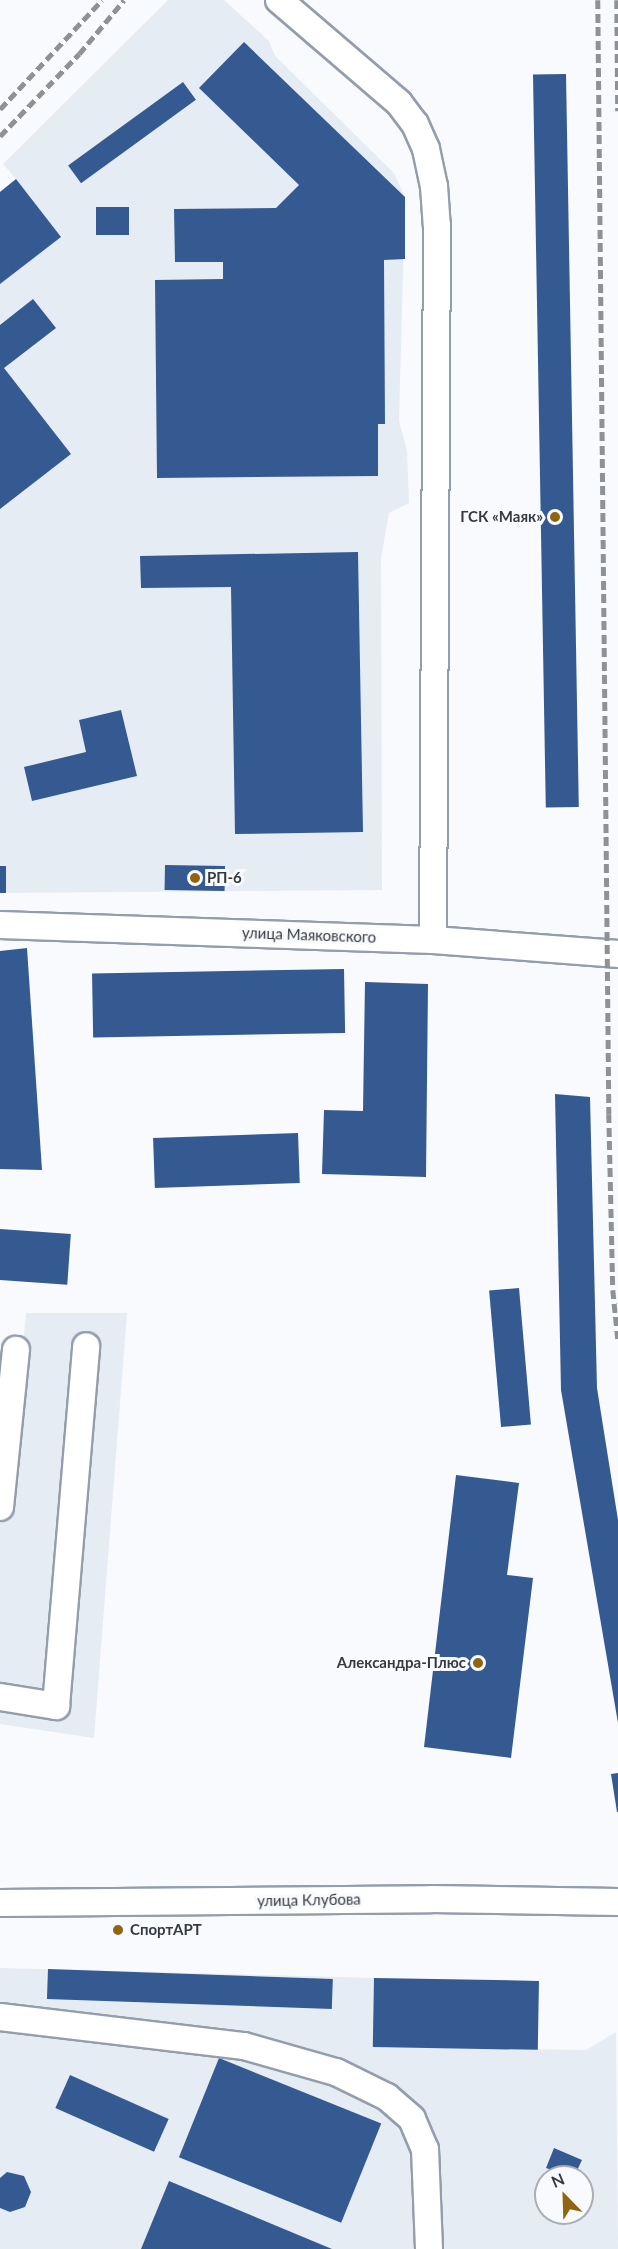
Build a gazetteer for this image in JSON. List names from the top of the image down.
{
  "streets": {
    "street": ["улица Маяковского", "улица Клубова"]
  },
  "places": [
    "ГСК «Маяк»",
    "РП-6",
    "Александра-Плюс",
    "СпортАРТ"
  ],
  "north": "top left"
}
